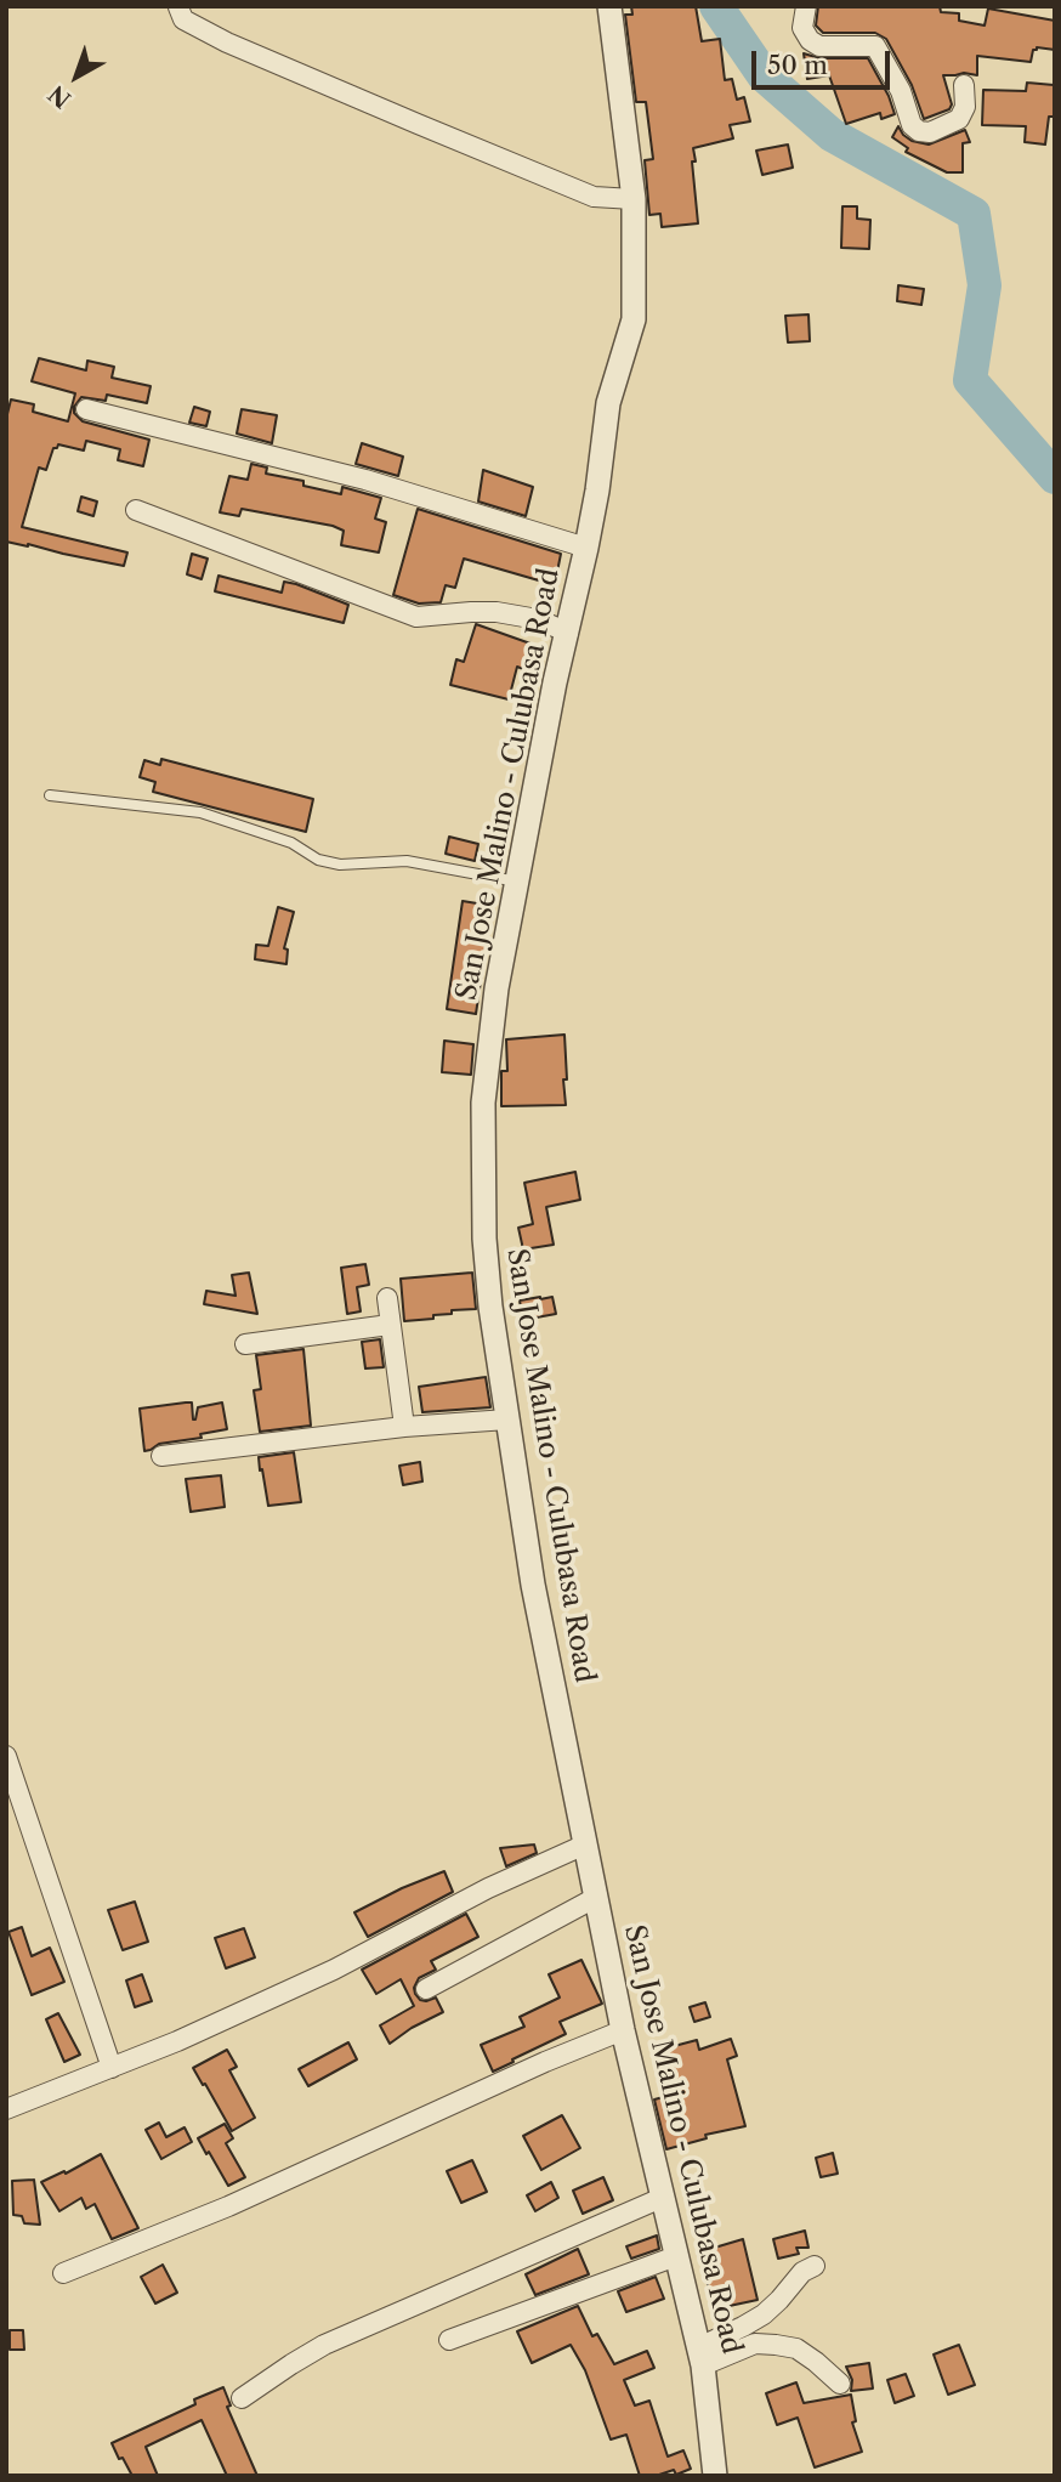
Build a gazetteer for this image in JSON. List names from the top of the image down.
{
  "streets": {
    "street": ["San Jose Malino - Culubasa Road"]
  },
  "scale_bar": "50 m",
  "north": "bottom left"
}
